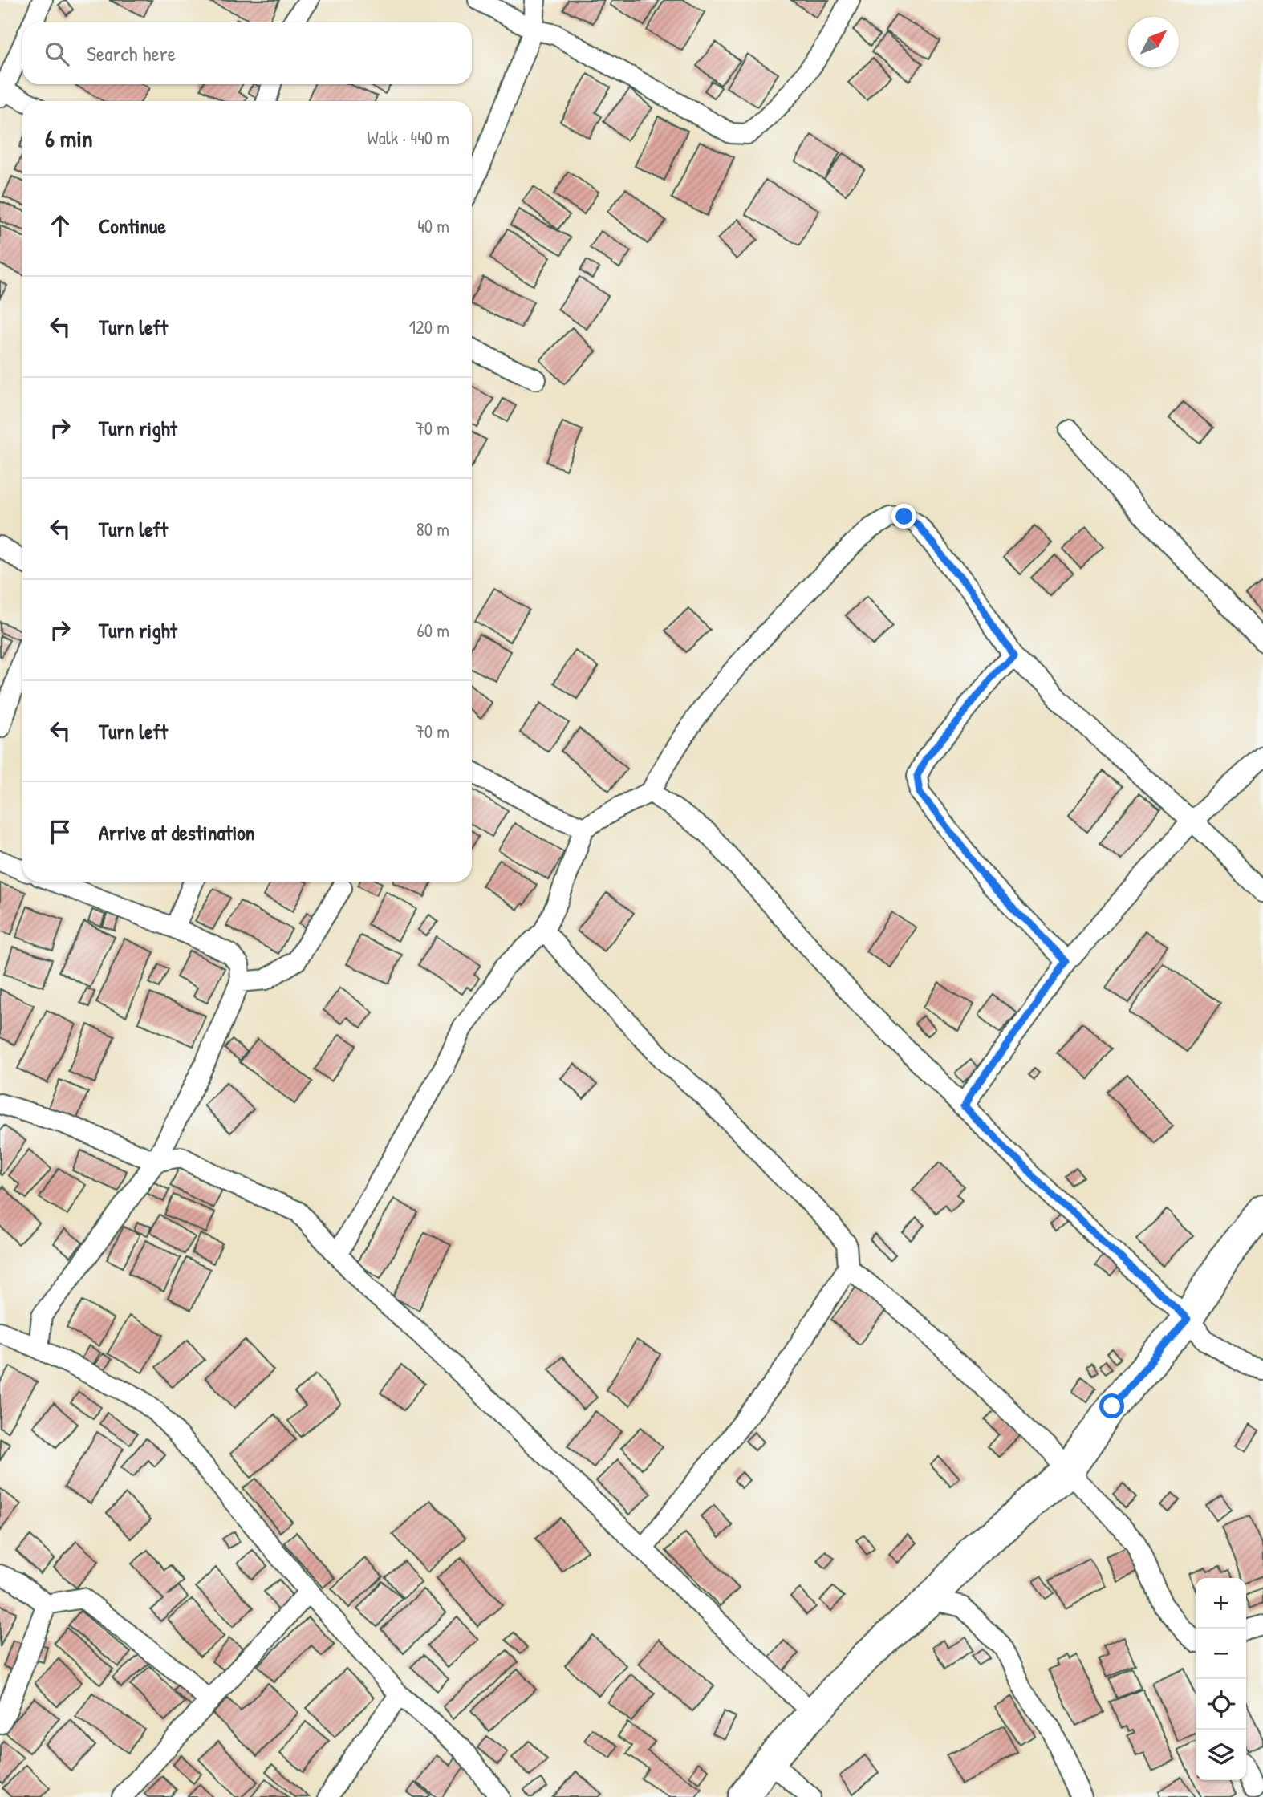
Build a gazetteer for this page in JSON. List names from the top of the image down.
{
  "north": "top right",
  "page": {
    "search": "Search here",
    "heading": ["6 min", "Walk · 440 m"],
    "list": [
      ["Continue", "40 m"],
      ["Turn left", "120 m"],
      ["Turn right", "70 m"],
      ["Turn left", "80 m"],
      ["Turn right", "60 m"],
      ["Turn left", "70 m"],
      "Arrive at destination"
    ],
    "map_buttons": ["+", "−"]
  }
}
